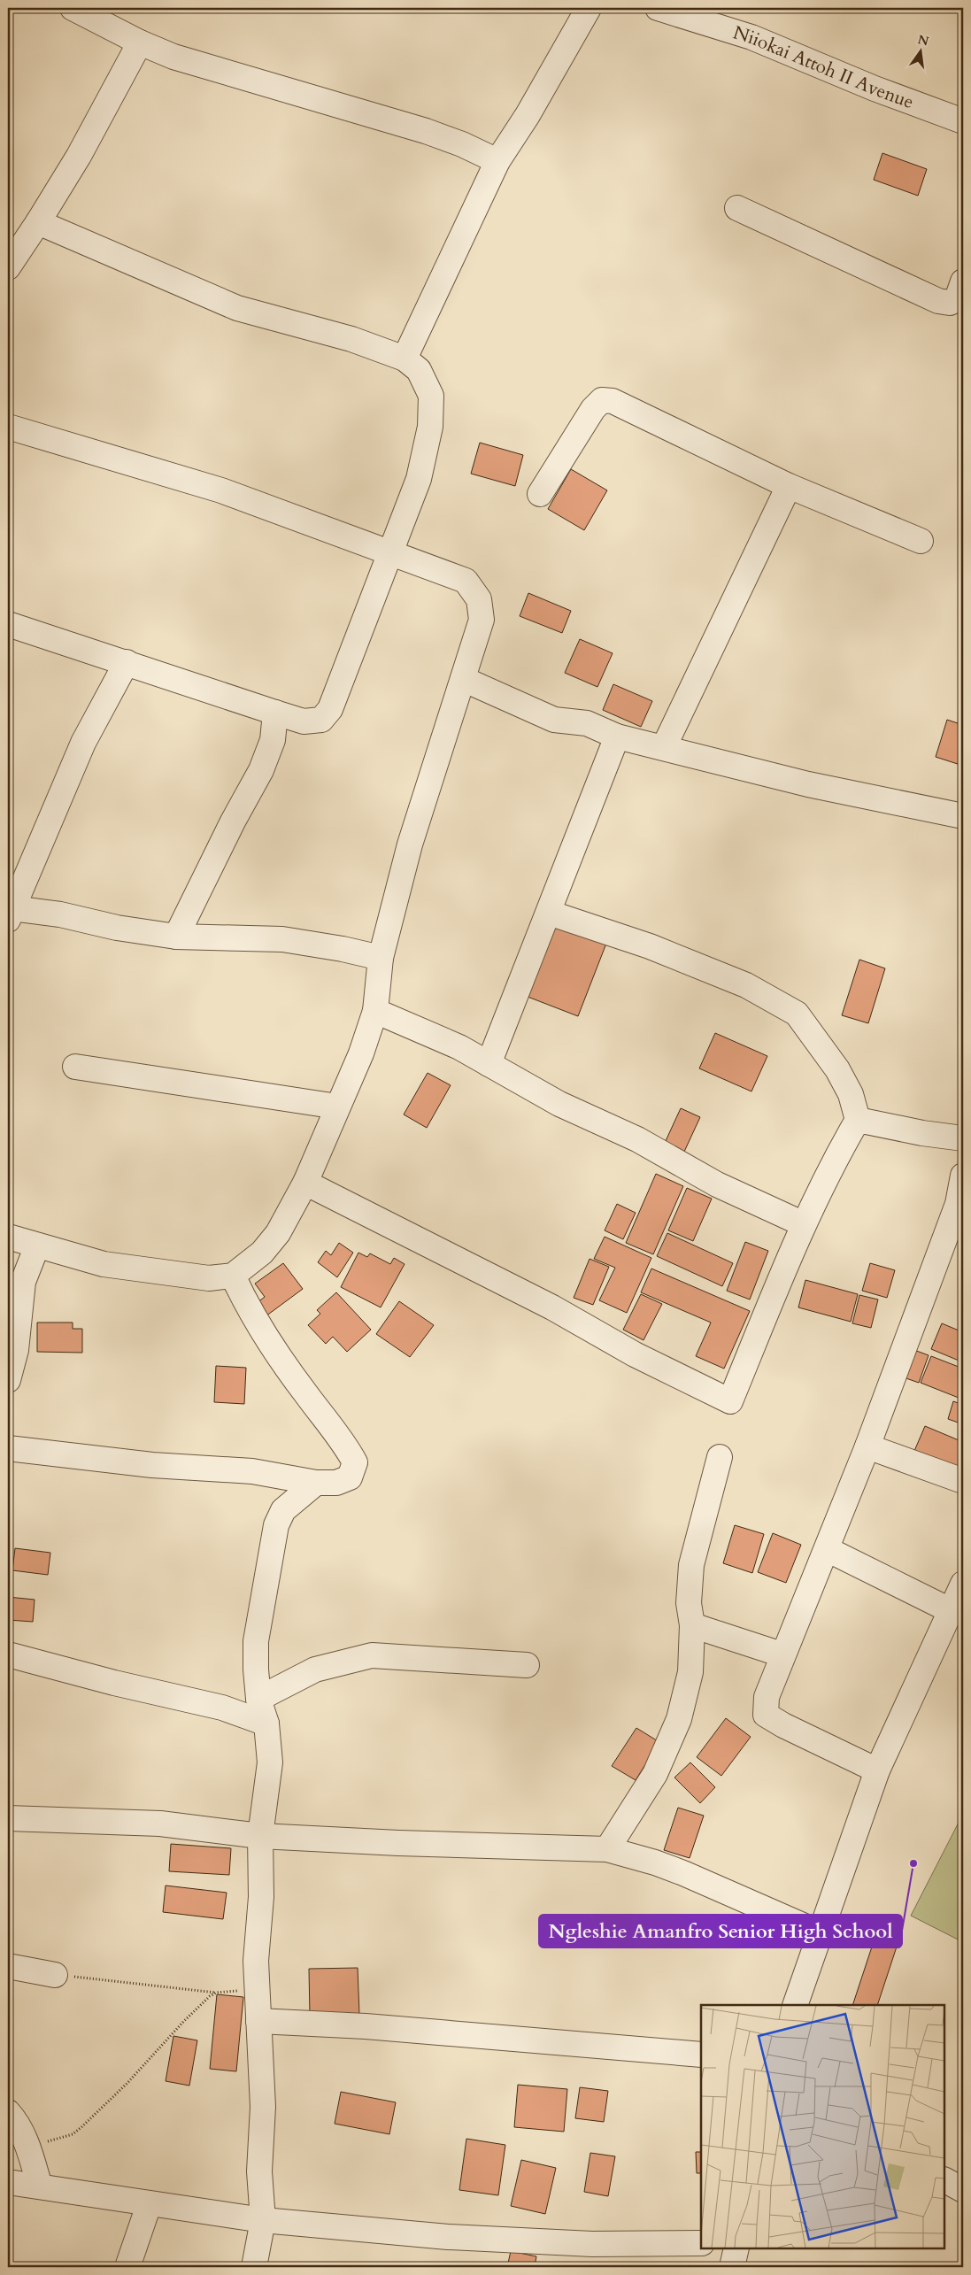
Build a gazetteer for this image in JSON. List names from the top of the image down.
{
  "streets": {
    "street": ["Niiokai Attoh II Avenue"]
  },
  "places": ["Ngleshie Amanfro Senior High School"],
  "north": "top"
}
